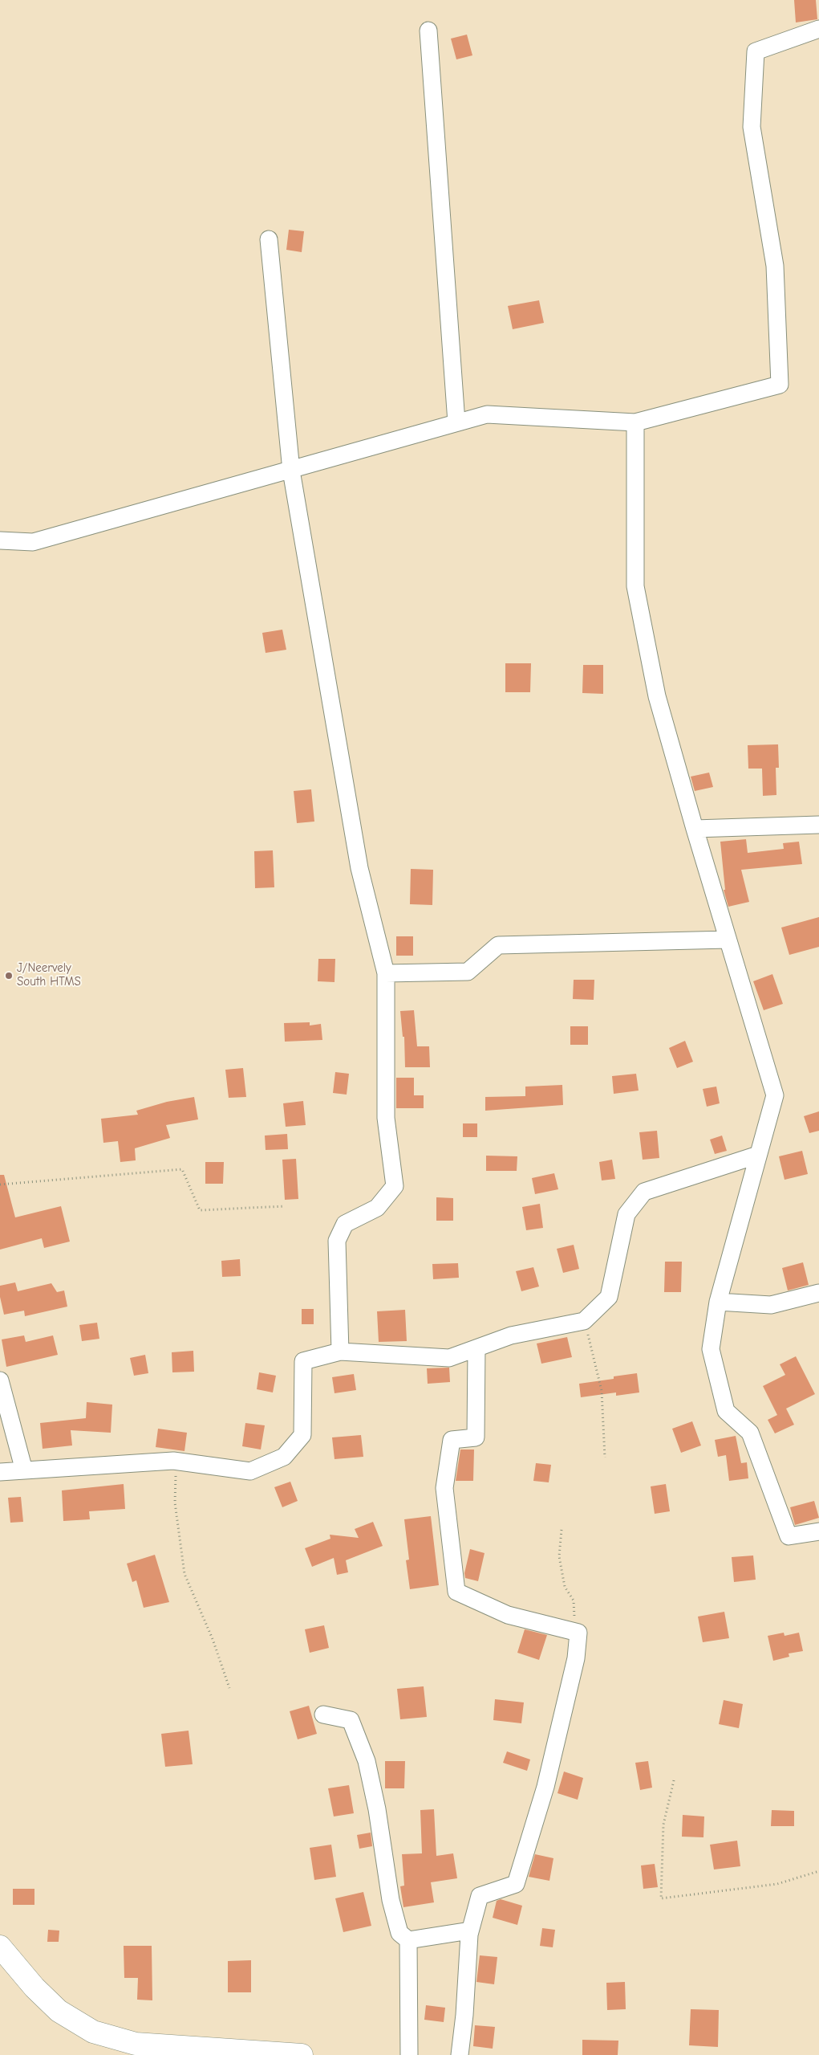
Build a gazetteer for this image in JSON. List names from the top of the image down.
{
  "places": ["J/Neervely South HTMS"]
}
